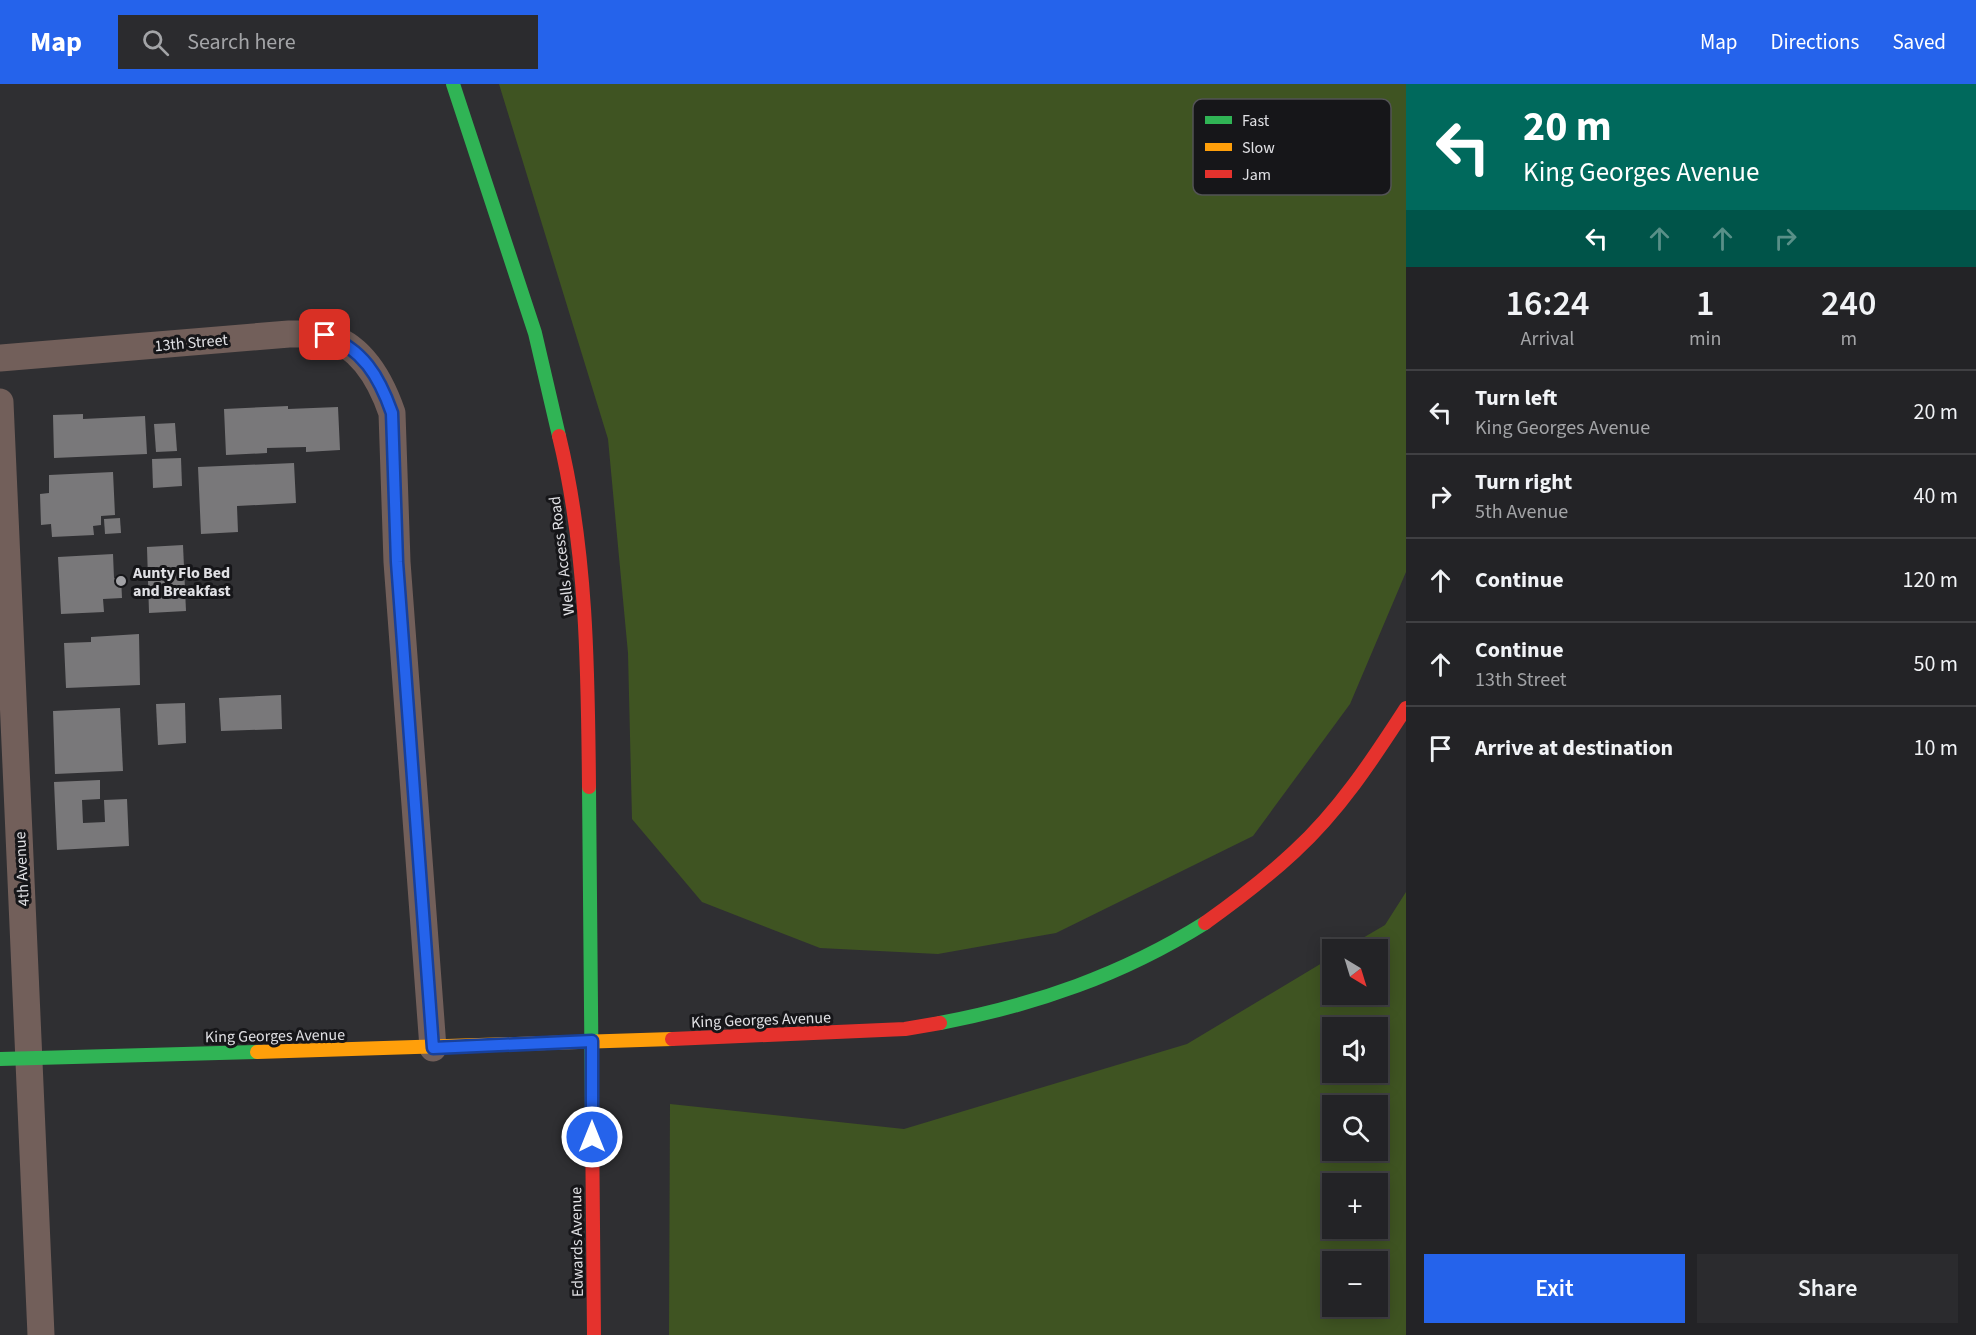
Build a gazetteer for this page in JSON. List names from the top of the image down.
{
  "streets": {
    "street": [
      "13th Street",
      "Wells Access Road",
      "4th Avenue",
      "King Georges Avenue",
      "Edwards Avenue"
    ]
  },
  "crossings": [
    ["13th Street", "King Georges Avenue"],
    ["Wells Access Road", "King Georges Avenue"],
    ["Wells Access Road", "Edwards Avenue"],
    ["4th Avenue", "King Georges Avenue"],
    ["King Georges Avenue", "Edwards Avenue"]
  ],
  "places": ["Aunty Flo Bed and Breakfast"],
  "legend": ["Fast", "Slow", "Jam"],
  "north": "bottom right",
  "page": {
    "header": "Map",
    "search": "Search here",
    "nav": ["Map", "Directions", "Saved"],
    "turn": ["20 m", "King Georges Avenue"],
    "eta": [
      "16:24",
      "Arrival",
      "1",
      "min",
      "240",
      "m"
    ],
    "list": [
      {
        "name": "Turn left",
        "note": "King Georges Avenue",
        "value": "20 m"
      },
      {
        "name": "Turn right",
        "note": "5th Avenue",
        "value": "40 m"
      },
      {
        "name": "Continue",
        "value": "120 m"
      },
      {
        "name": "Continue",
        "note": "13th Street",
        "value": "50 m"
      },
      {
        "name": "Arrive at destination",
        "value": "10 m"
      }
    ],
    "map_buttons": ["+", "−"],
    "buttons": ["Exit", "Share"]
  }
}
